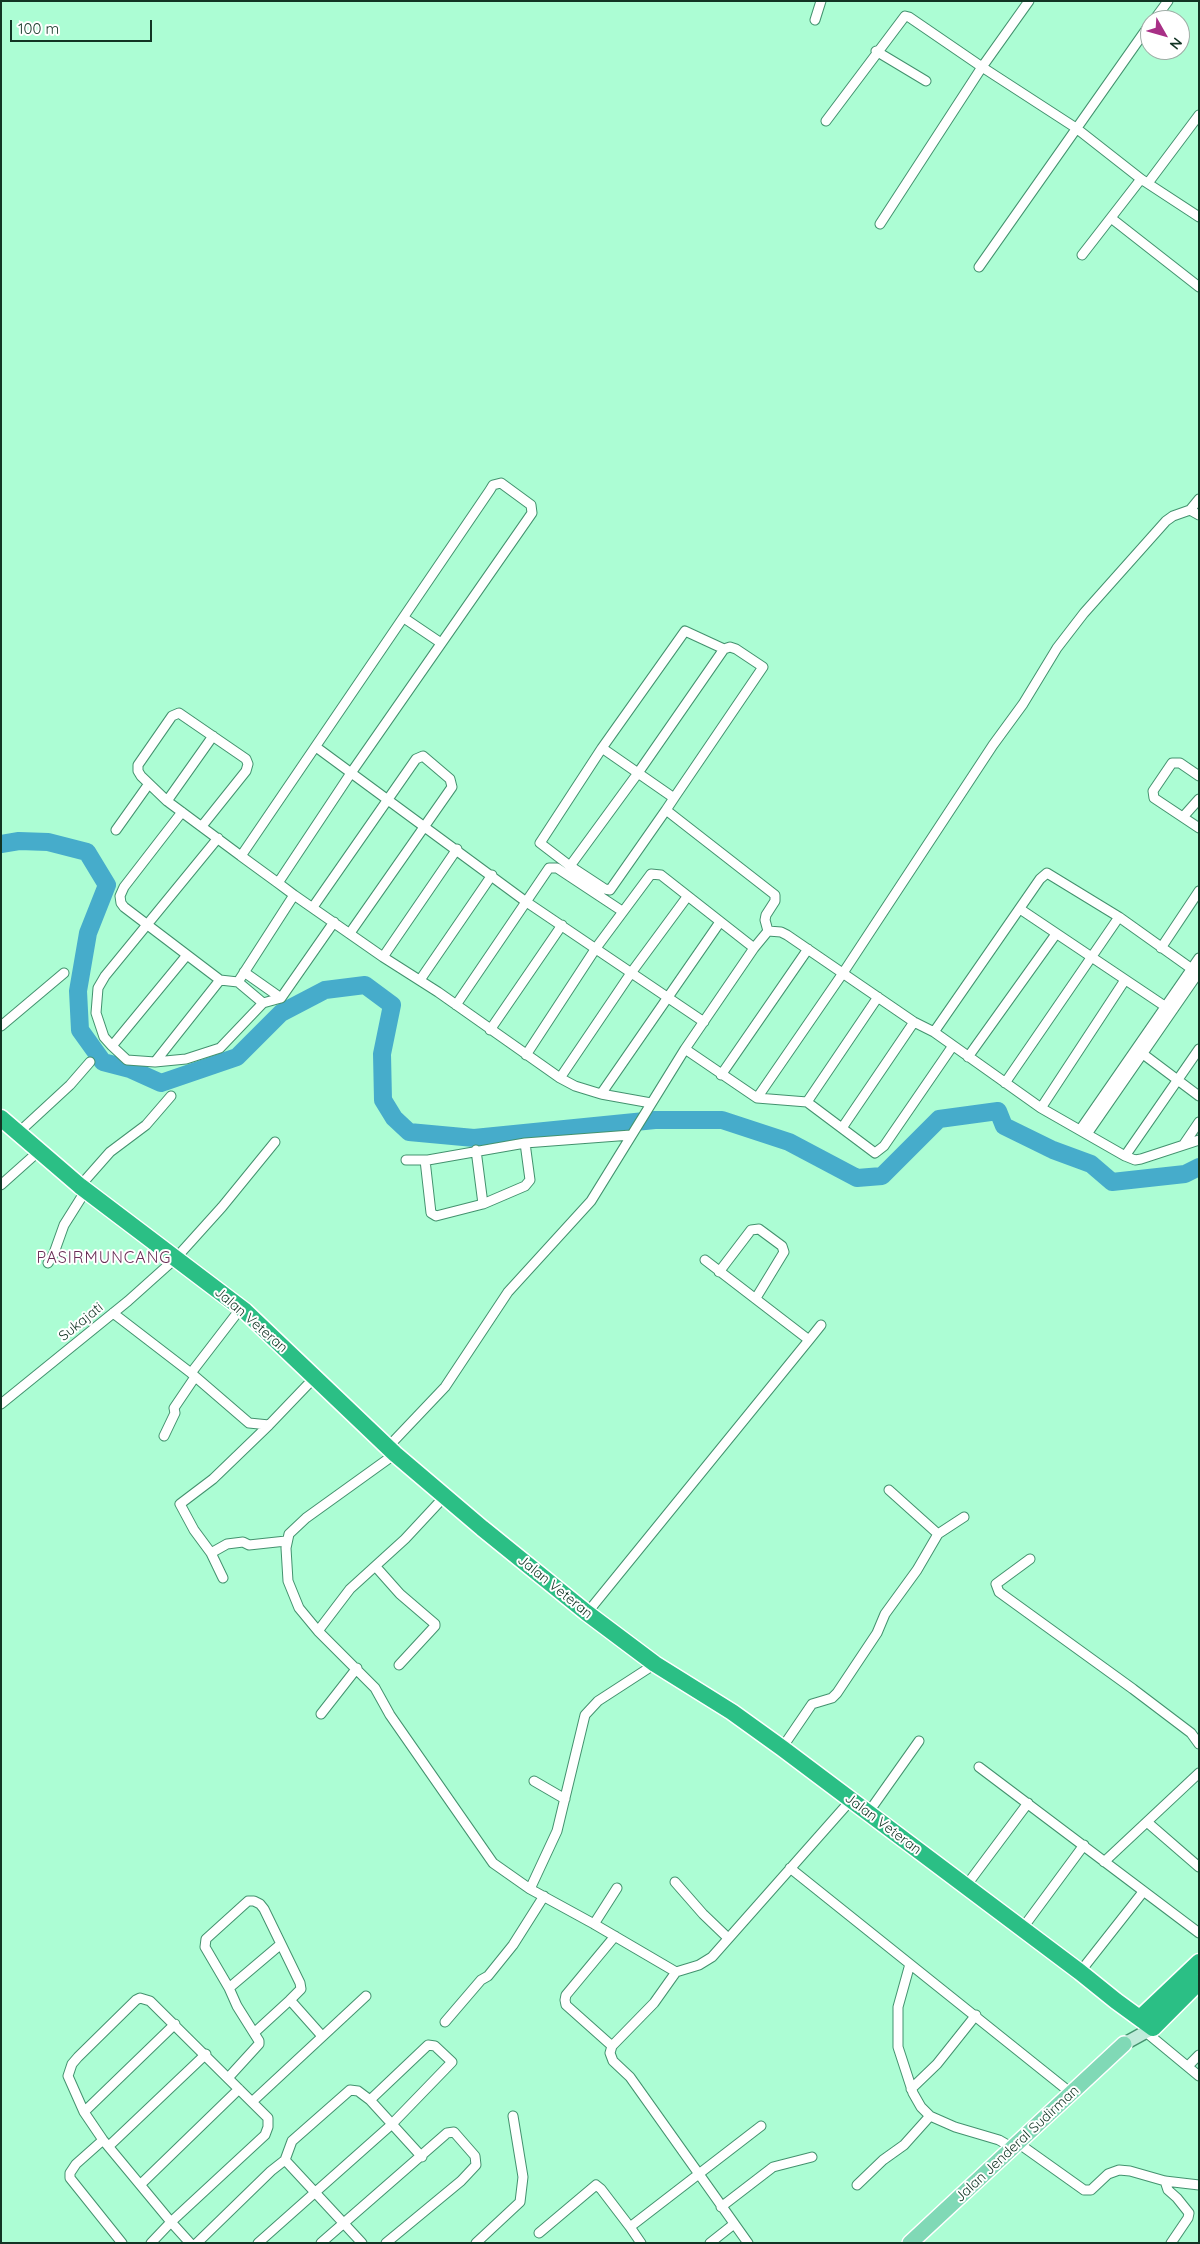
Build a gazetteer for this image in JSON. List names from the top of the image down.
{
  "streets": {
    "highway": ["Jalan Veteran"],
    "main road": ["Jalan Jenderal Sudirman"],
    "street": ["Sukajati"]
  },
  "crossings": [
    ["Jalan Veteran", "Sukajati"]
  ],
  "districts": ["PASIRMUNCANG"],
  "scale_bar": "100 m",
  "north": "bottom right"
}
